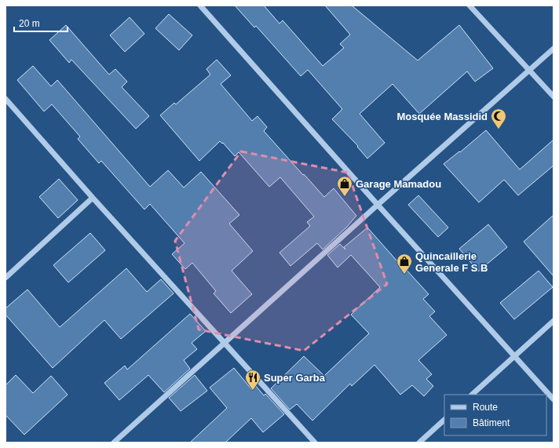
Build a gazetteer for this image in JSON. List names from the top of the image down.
{
  "places": {
    "mosque": ["Mosquée Massidid"],
    "shop": ["Garage Mamadou", "Quincaillerie Generale F S B"],
    "restaurant": ["Super Garba"]
  },
  "legend": ["Route", "Bâtiment"],
  "scale_bar": "20 m"
}
